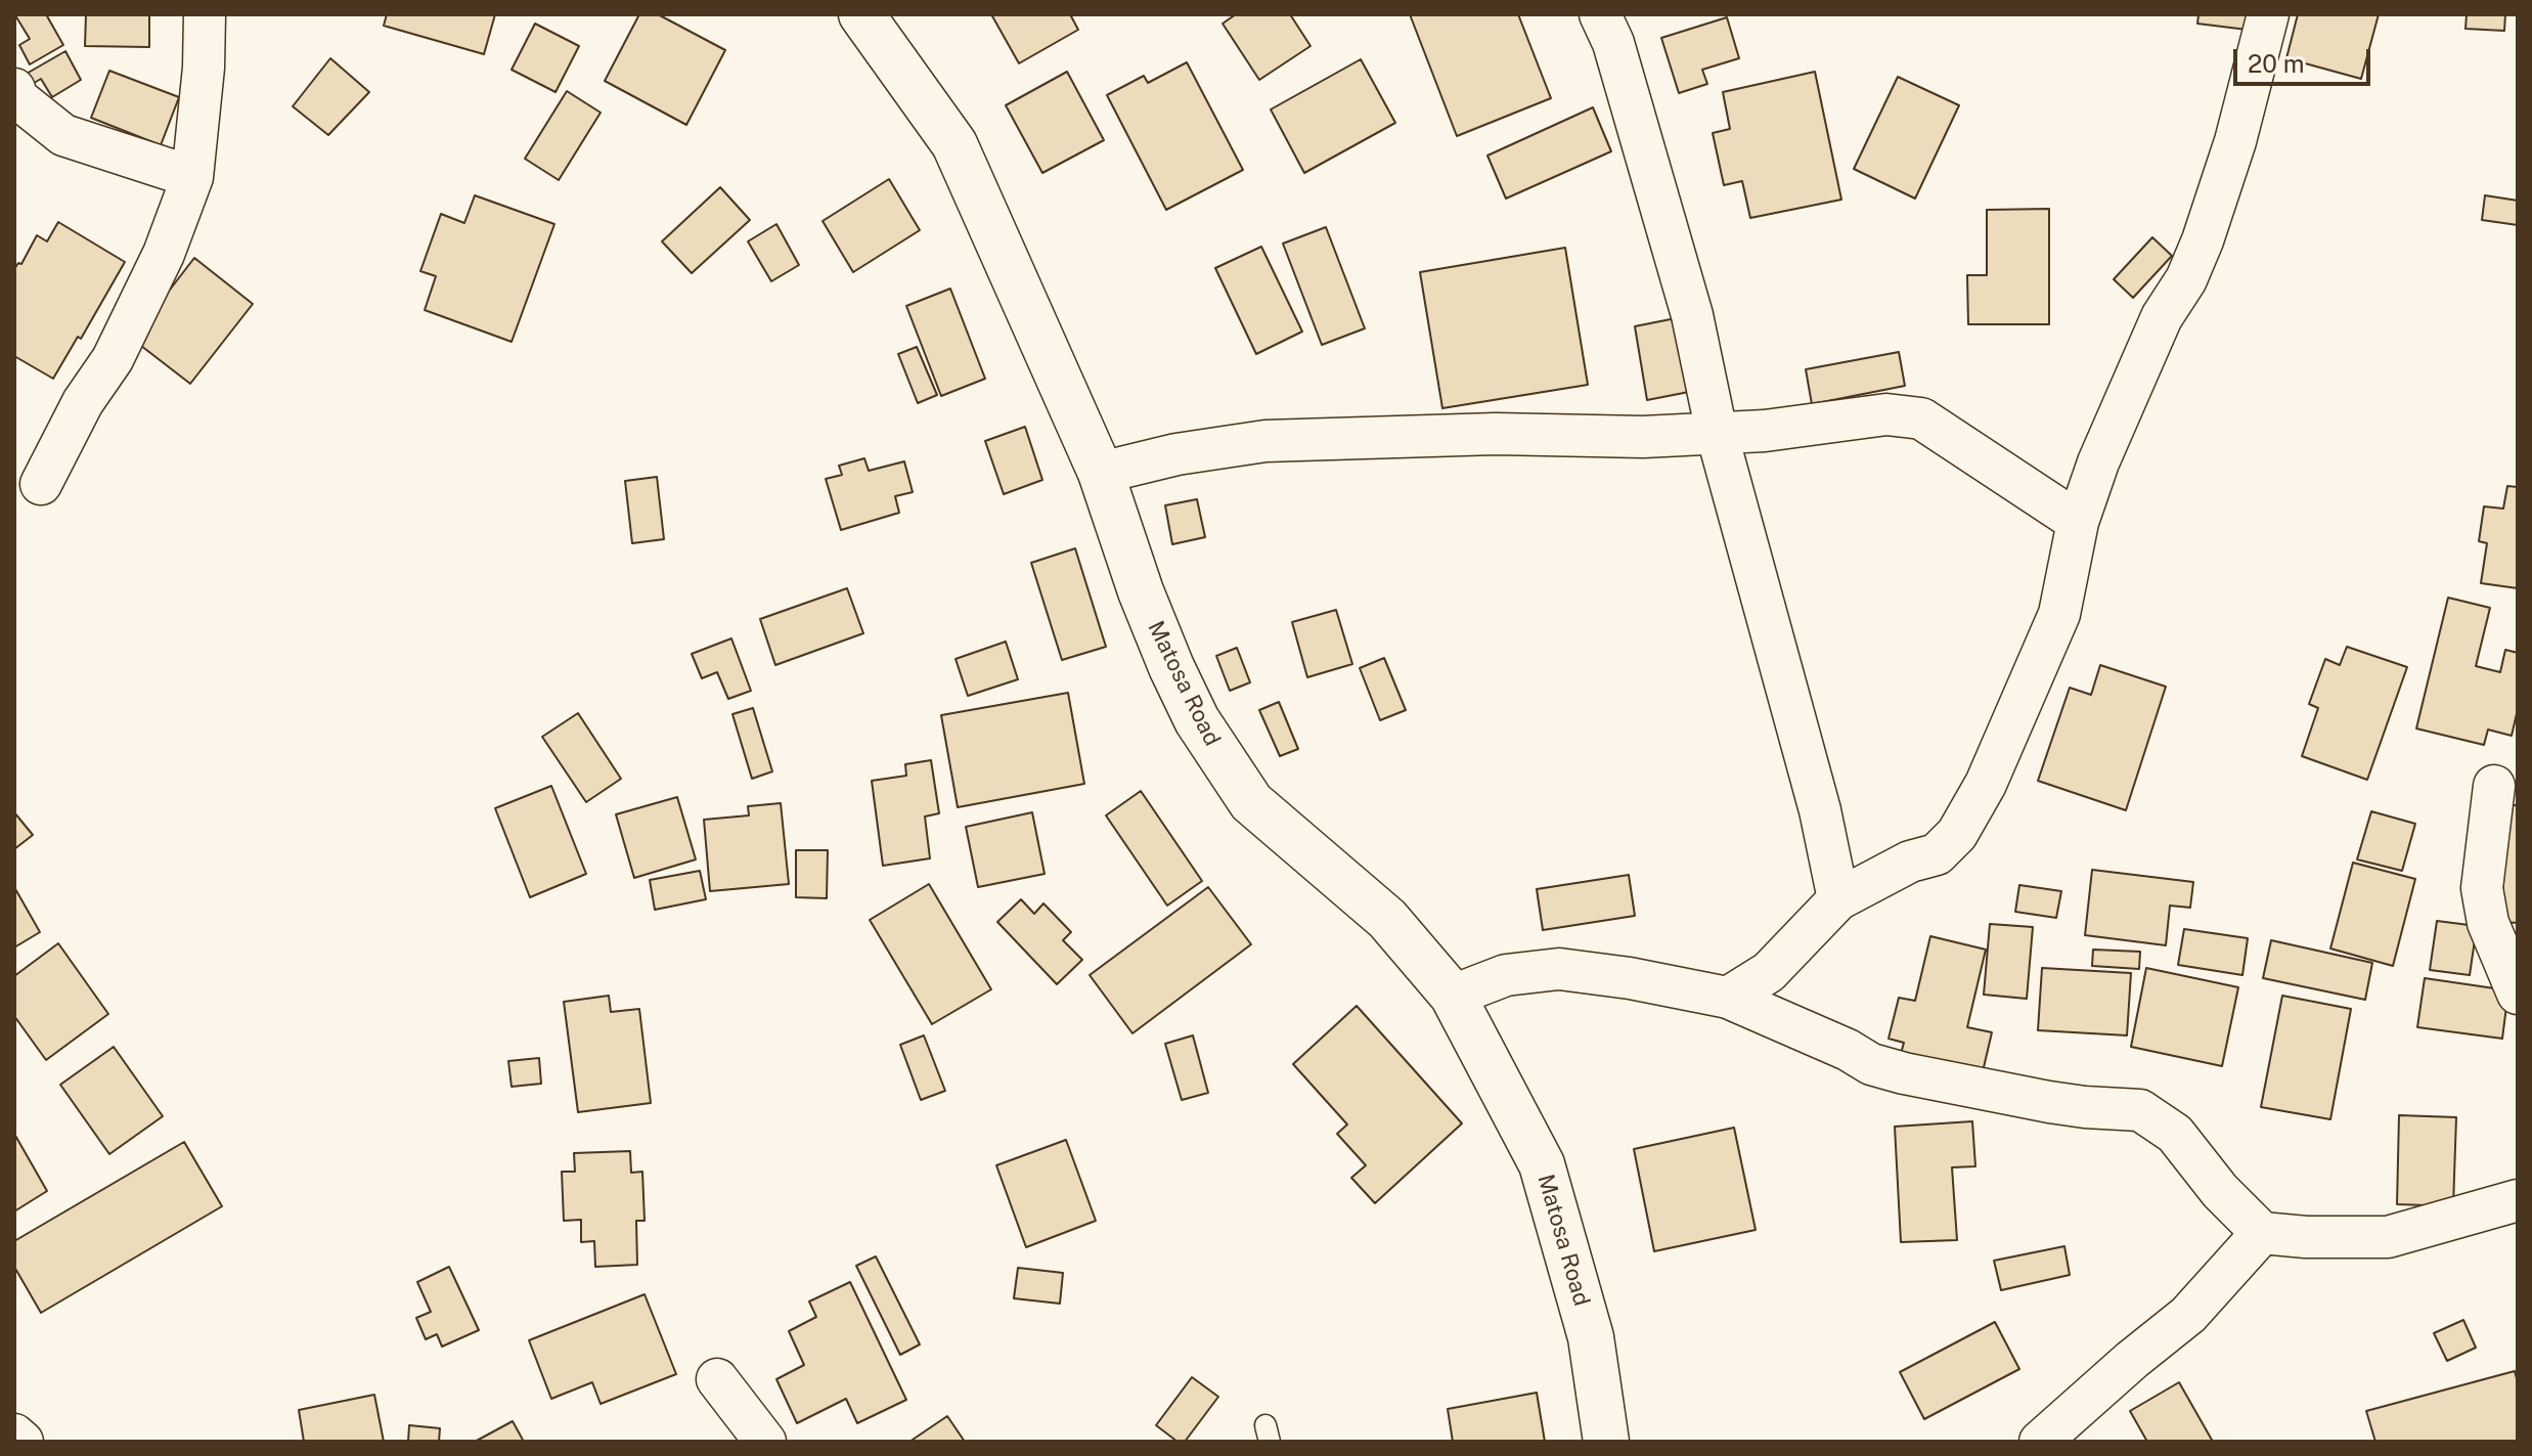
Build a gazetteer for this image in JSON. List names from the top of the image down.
{
  "streets": {
    "street": ["Matosa Road"]
  },
  "scale_bar": "20 m"
}
